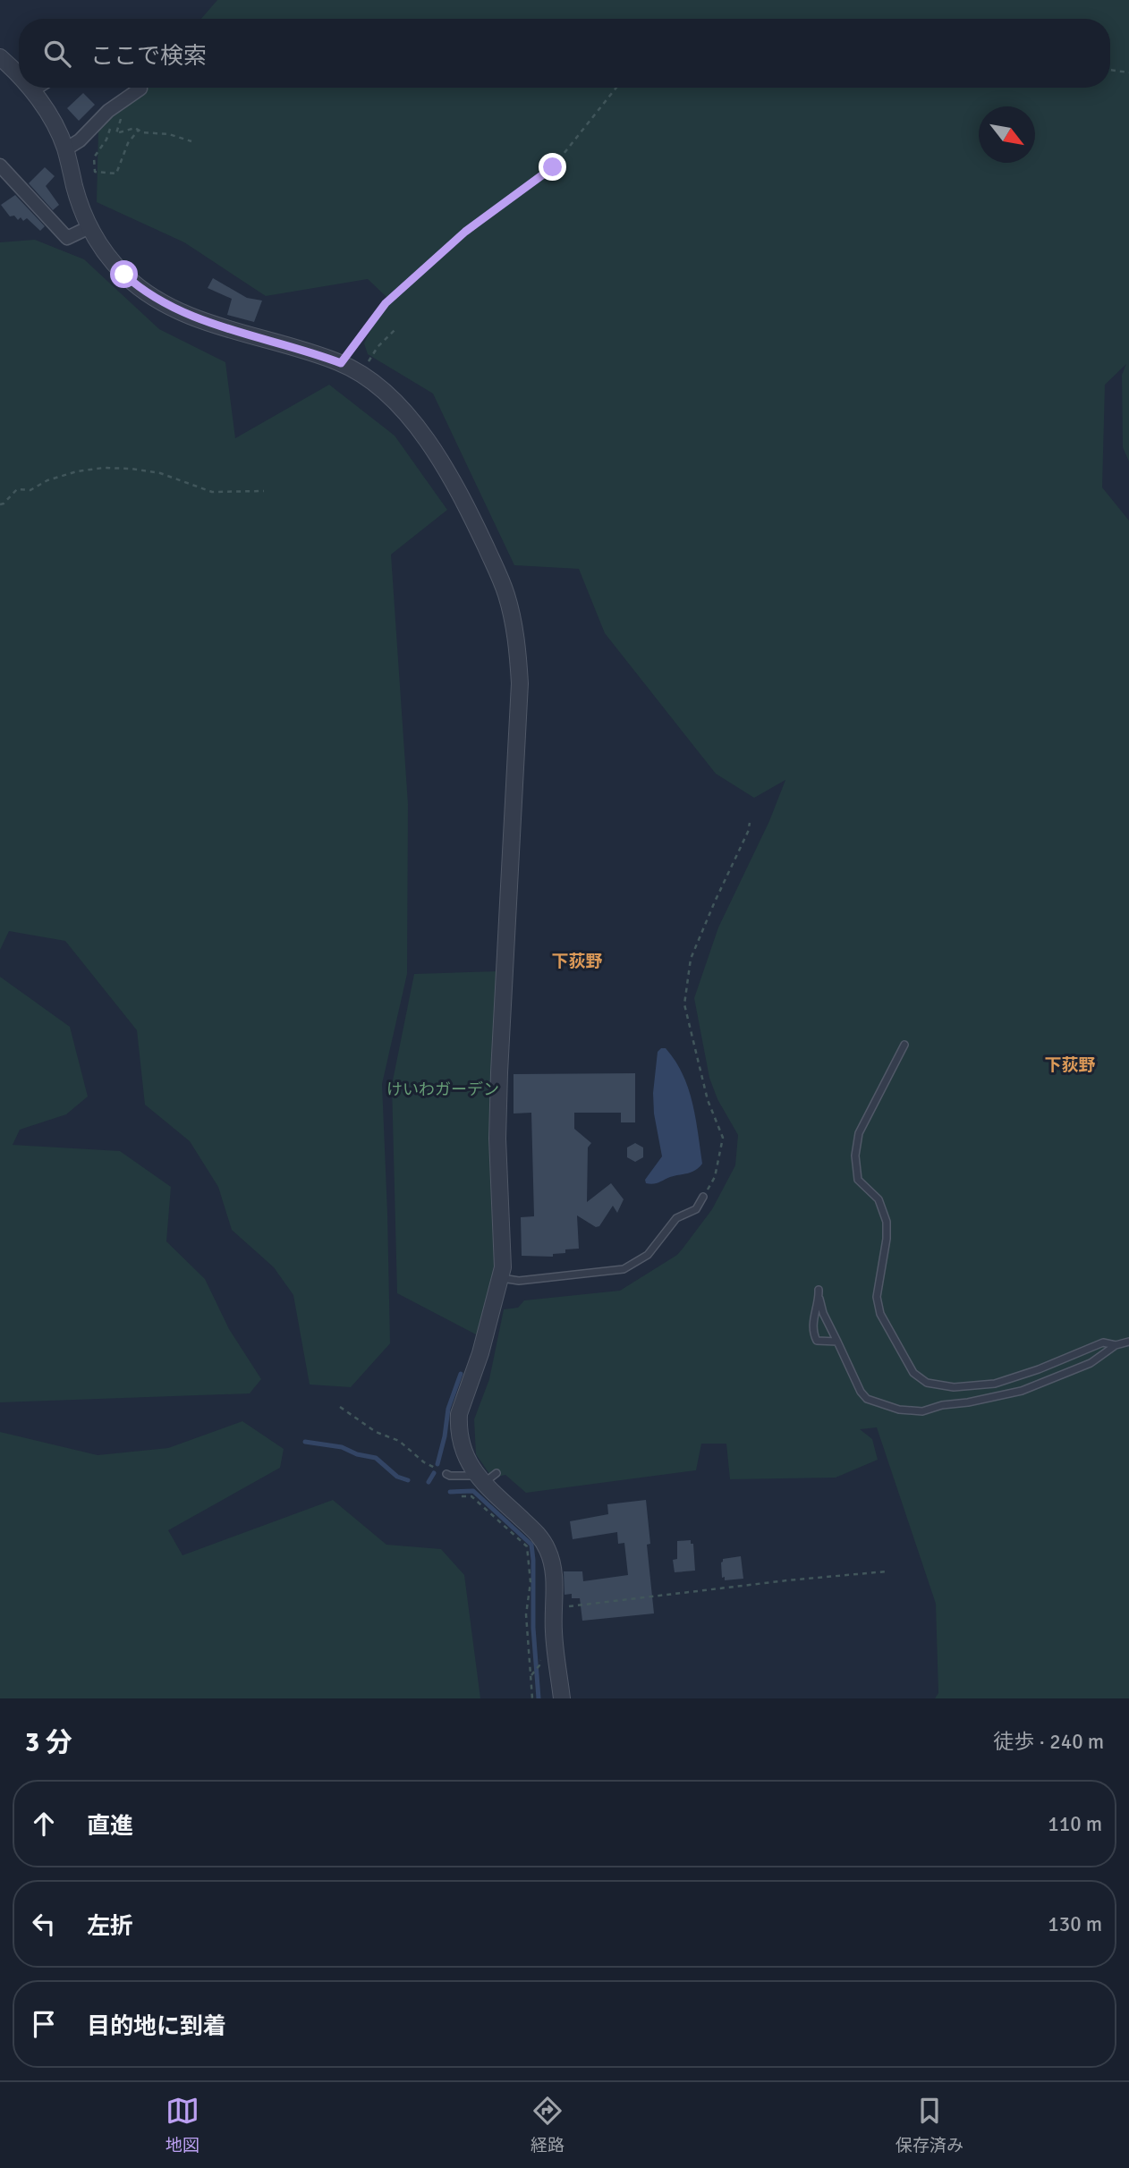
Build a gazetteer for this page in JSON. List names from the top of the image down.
{
  "districts": ["下荻野", "下荻野"],
  "parks": ["けいわガーデン"],
  "north": "bottom right",
  "page": {
    "search": "ここで検索",
    "heading": ["3 分", "徒歩 · 240 m"],
    "list": [
      ["直進", "110 m"],
      ["左折", "130 m"],
      "目的地に到着"
    ],
    "nav": ["地図", "経路", "保存済み"]
  }
}
